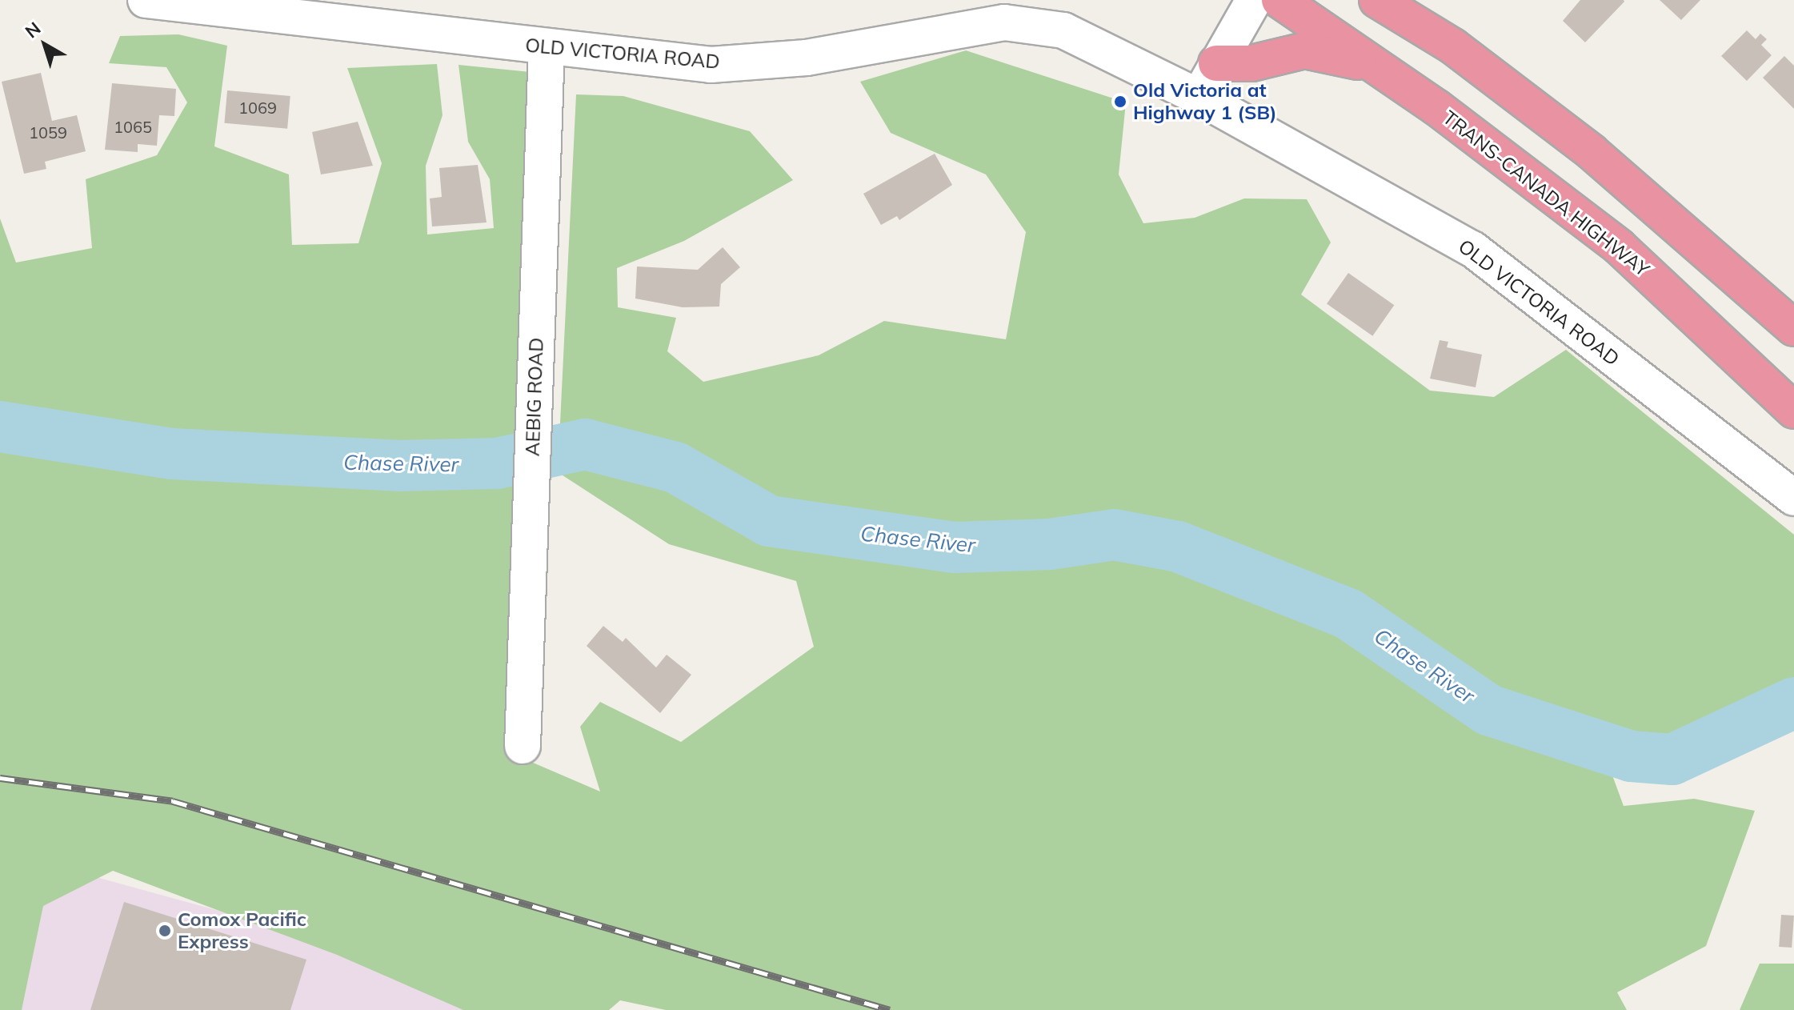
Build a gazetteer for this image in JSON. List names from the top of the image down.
{
  "streets": {
    "highway": ["TRANS-CANADA HIGHWAY"],
    "street": ["OLD VICTORIA ROAD", "AEBIG ROAD"]
  },
  "crossings": [
    ["OLD VICTORIA ROAD", "AEBIG ROAD"]
  ],
  "water": ["Chase River"],
  "places": ["Old Victoria at Highway 1 (SB)", "Comox Pacific Express"],
  "house_numbers": ["1069", "1065", "1059"],
  "north": "top left"
}
